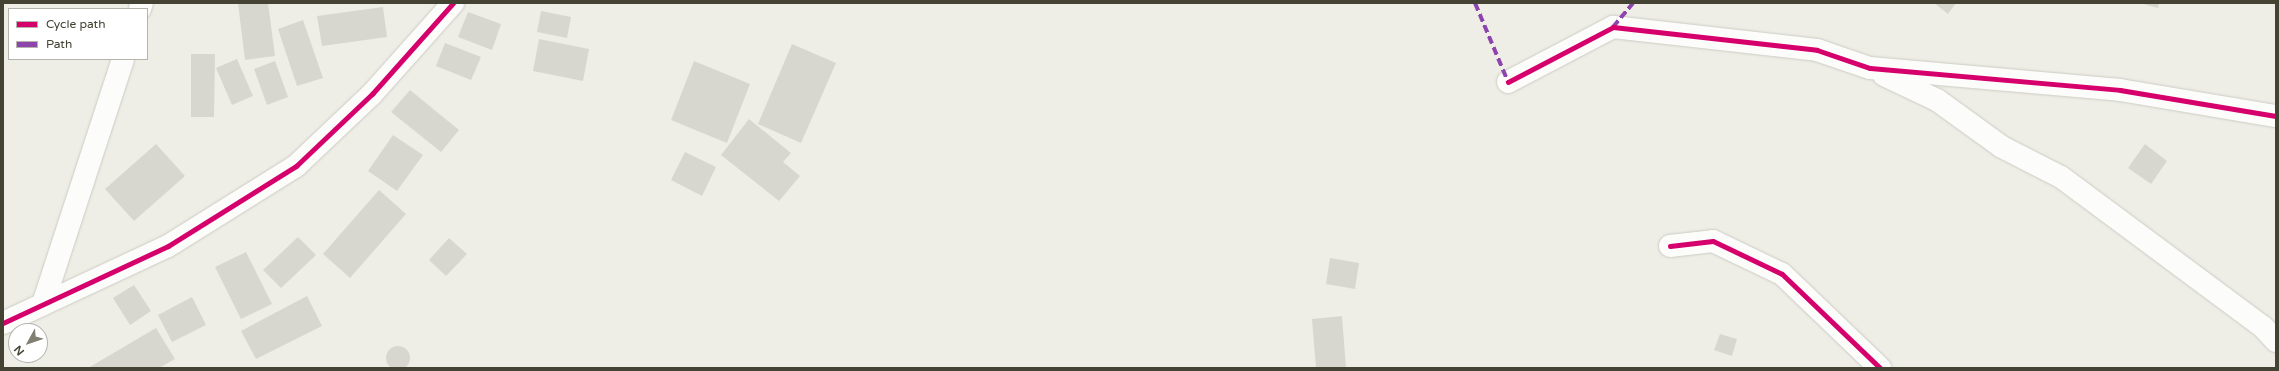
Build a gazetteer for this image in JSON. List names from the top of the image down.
{
  "legend": ["Cycle path", "Path"],
  "north": "bottom left"
}
